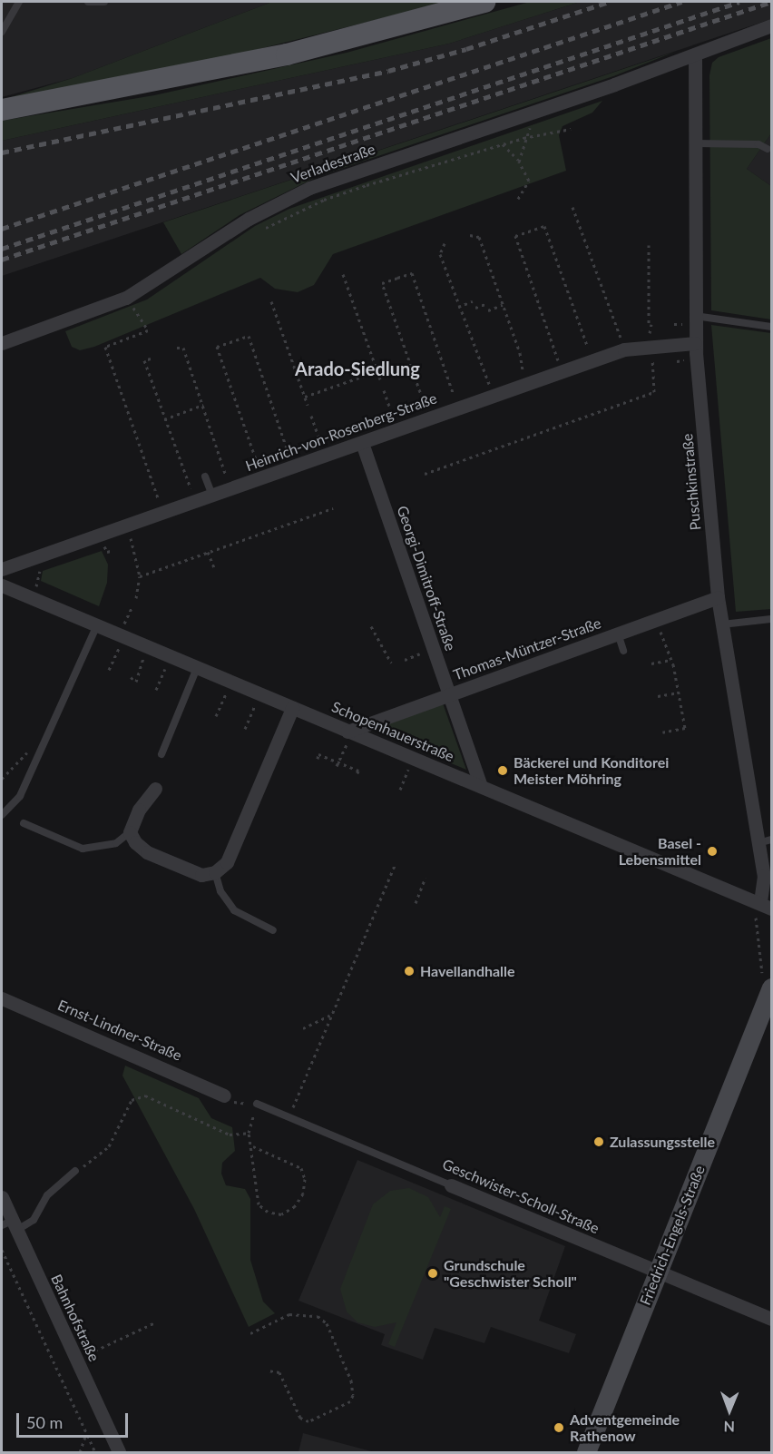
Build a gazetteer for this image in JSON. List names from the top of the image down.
{
  "streets": {
    "street": [
      "Verladestraße",
      "Heinrich-von-Rosenberg-Straße",
      "Puschkinstraße",
      "Georgi-Dimitroff-Straße",
      "Thomas-Müntzer-Straße",
      "Schopenhauerstraße",
      "Ernst-Lindner-Straße",
      "Geschwister-Scholl-Straße",
      "Friedrich-Engels-Straße",
      "Bahnhofstraße"
    ]
  },
  "crossings": [
    ["Verladestraße", "Puschkinstraße"],
    ["Heinrich-von-Rosenberg-Straße", "Puschkinstraße"],
    ["Heinrich-von-Rosenberg-Straße", "Georgi-Dimitroff-Straße"],
    ["Puschkinstraße", "Thomas-Müntzer-Straße"],
    ["Puschkinstraße", "Schopenhauerstraße"],
    ["Georgi-Dimitroff-Straße", "Thomas-Müntzer-Straße"],
    ["Georgi-Dimitroff-Straße", "Schopenhauerstraße"],
    ["Thomas-Müntzer-Straße", "Schopenhauerstraße"],
    ["Geschwister-Scholl-Straße", "Friedrich-Engels-Straße"]
  ],
  "districts": ["Arado-Siedlung"],
  "places": [
    "Bäckerei und Konditorei Meister Möhring",
    "Basel - Lebensmittel",
    "Havellandhalle",
    "Zulassungsstelle",
    "Grundschule \"Geschwister Scholl\"",
    "Adventgemeinde Rathenow"
  ],
  "scale_bar": "50 m",
  "north": "bottom"
}
